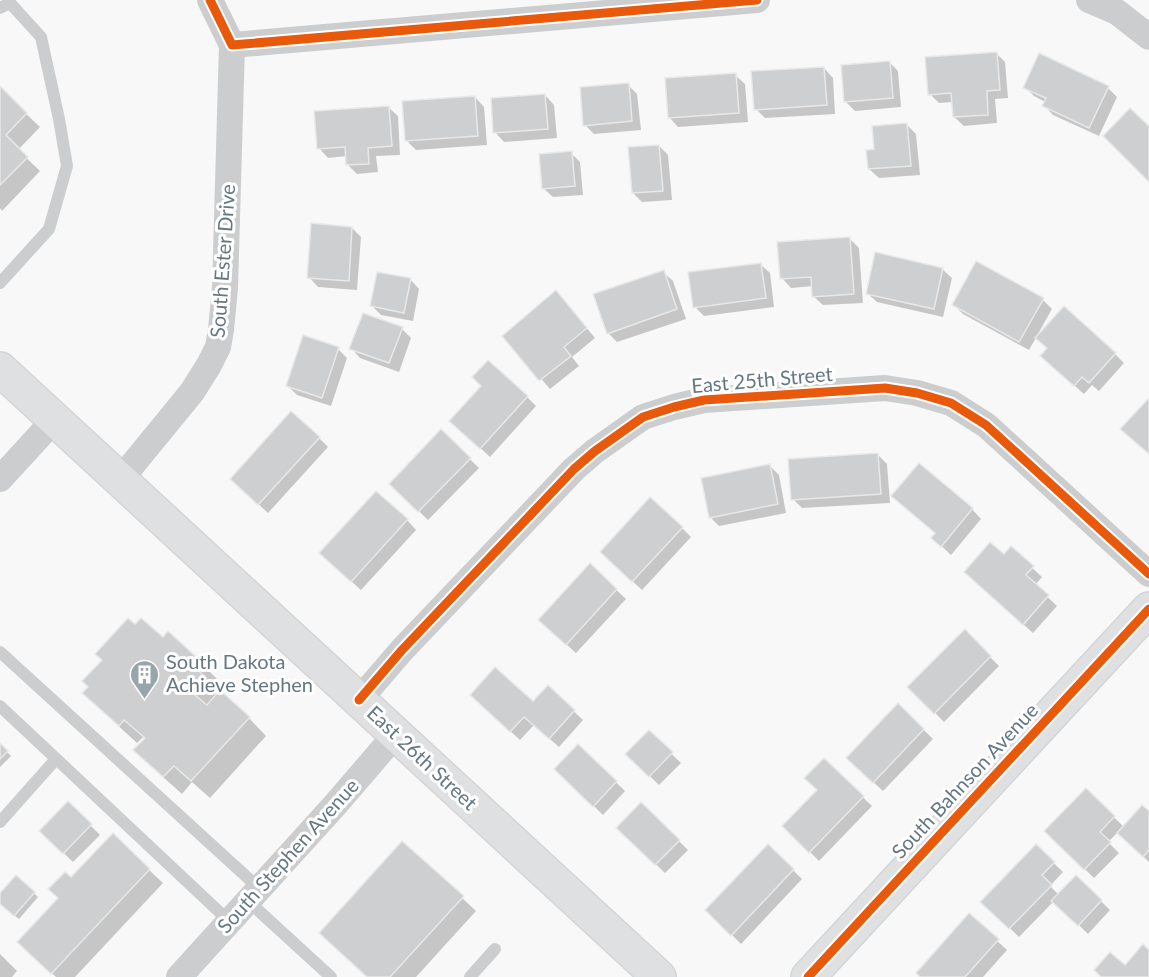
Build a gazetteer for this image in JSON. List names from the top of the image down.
{
  "streets": {
    "main road": ["East 26th Street", "South Bahnson Avenue"],
    "street": ["South Ester Drive", "East 25th Street", "South Stephen Avenue"]
  },
  "crossings": [
    ["South Ester Drive", "East 26th Street"],
    ["East 25th Street", "East 26th Street"],
    ["East 26th Street", "South Stephen Avenue"]
  ],
  "places": {
    "building": ["South Dakota Achieve Stephen"]
  }
}
